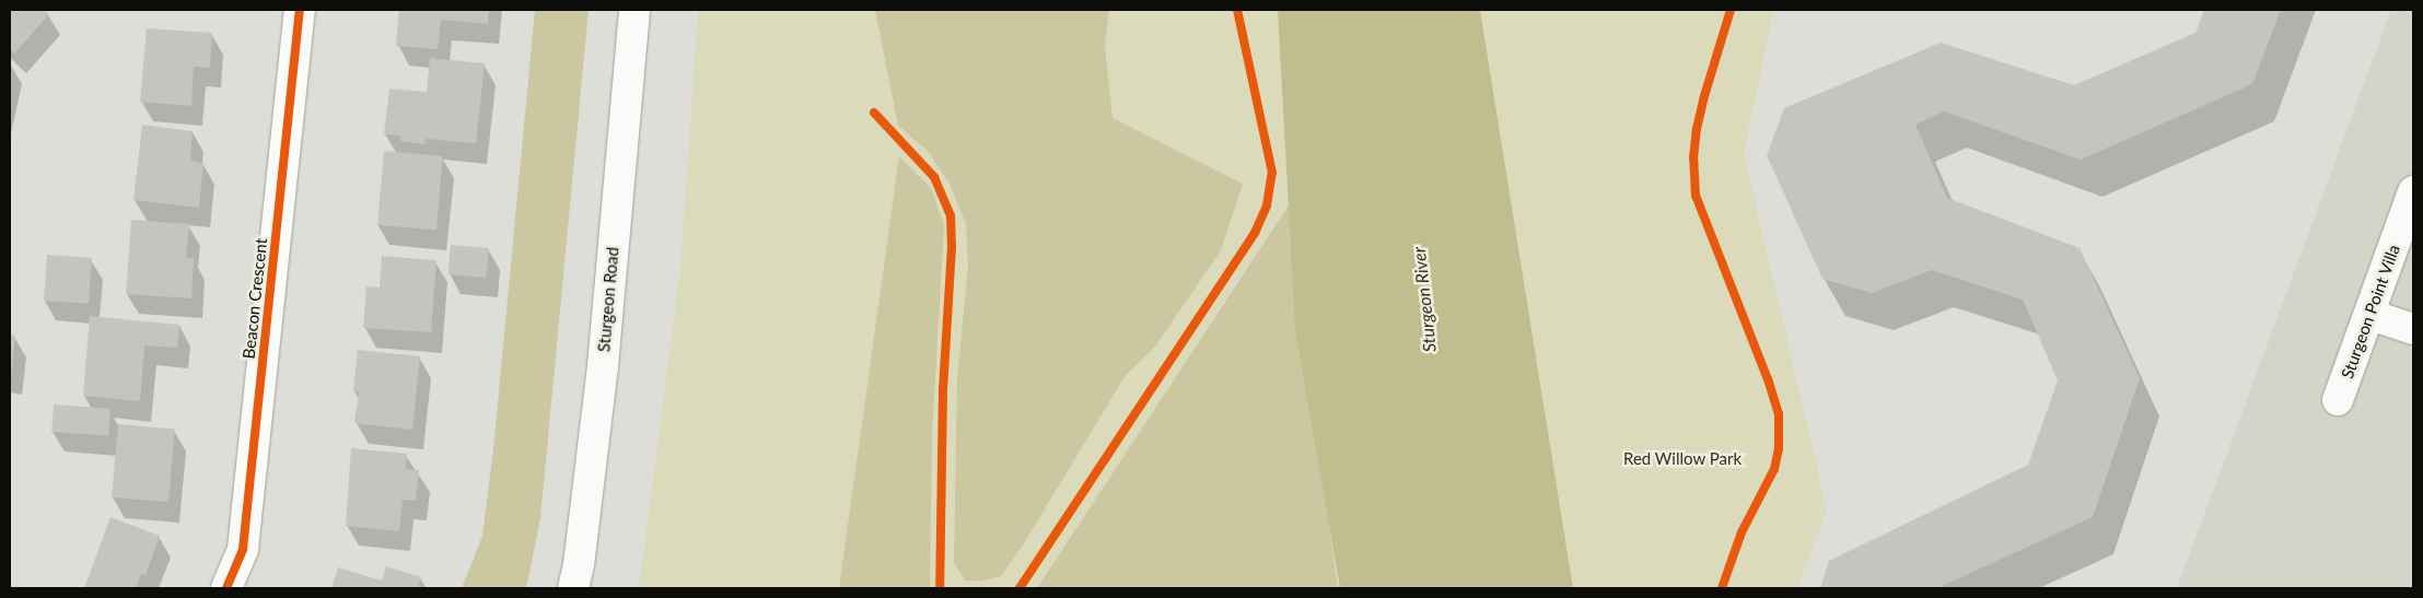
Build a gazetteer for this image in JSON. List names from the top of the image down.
{
  "streets": {
    "street": ["Beacon Crescent", "Sturgeon Road", "Sturgeon Point Villa"]
  },
  "water": ["Sturgeon River"],
  "parks": ["Red Willow Park"]
}
